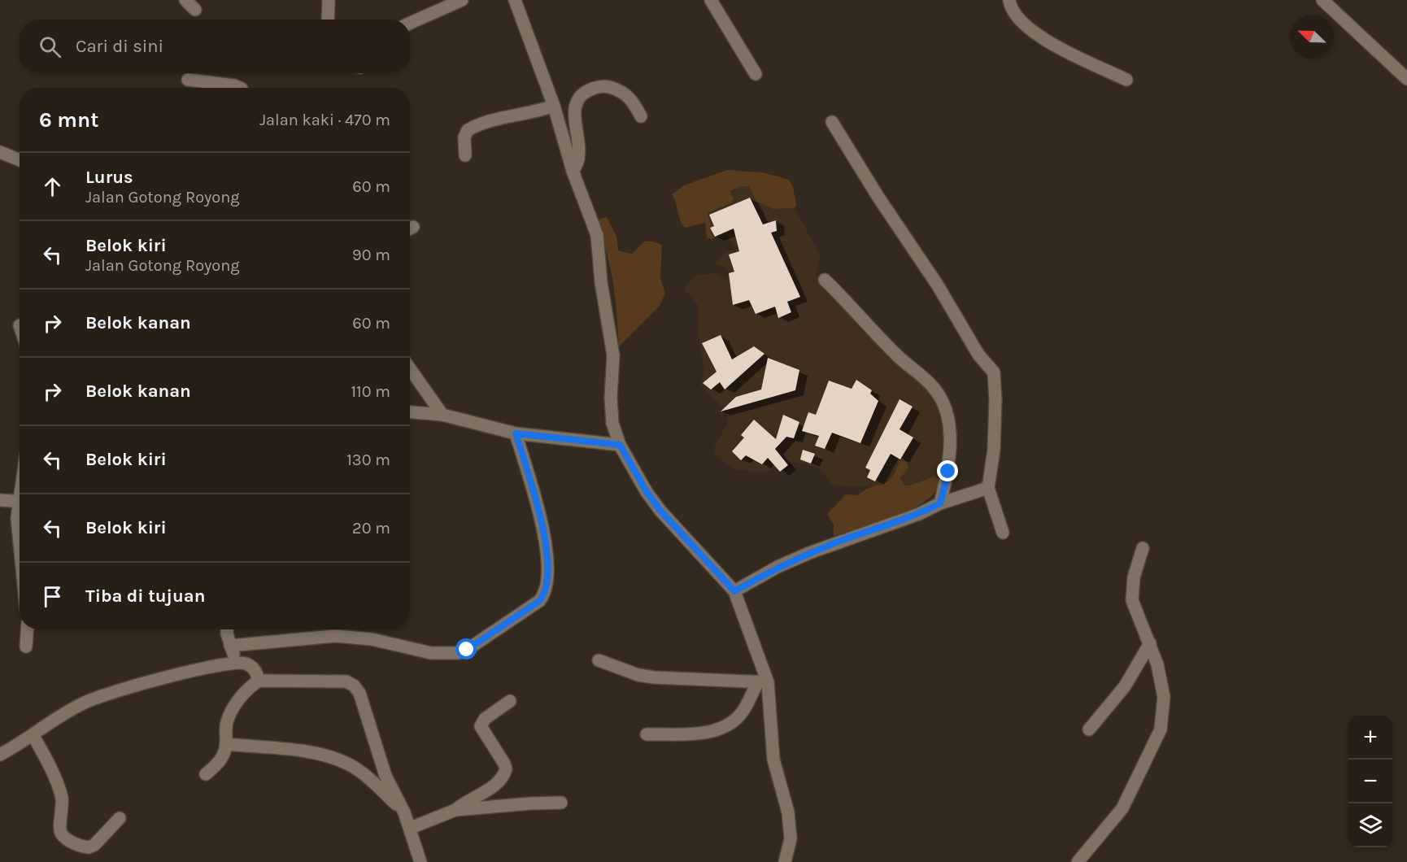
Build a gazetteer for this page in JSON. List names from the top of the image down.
{
  "north": "top left",
  "page": {
    "search": "Cari di sini",
    "heading": ["6 mnt", "Jalan kaki · 470 m"],
    "list": [
      ["Lurus", "Jalan Gotong Royong", "60 m"],
      ["Belok kiri", "Jalan Gotong Royong", "90 m"],
      ["Belok kanan", "60 m"],
      ["Belok kanan", "110 m"],
      ["Belok kiri", "130 m"],
      ["Belok kiri", "20 m"],
      "Tiba di tujuan"
    ],
    "map_buttons": ["+", "−"]
  }
}
